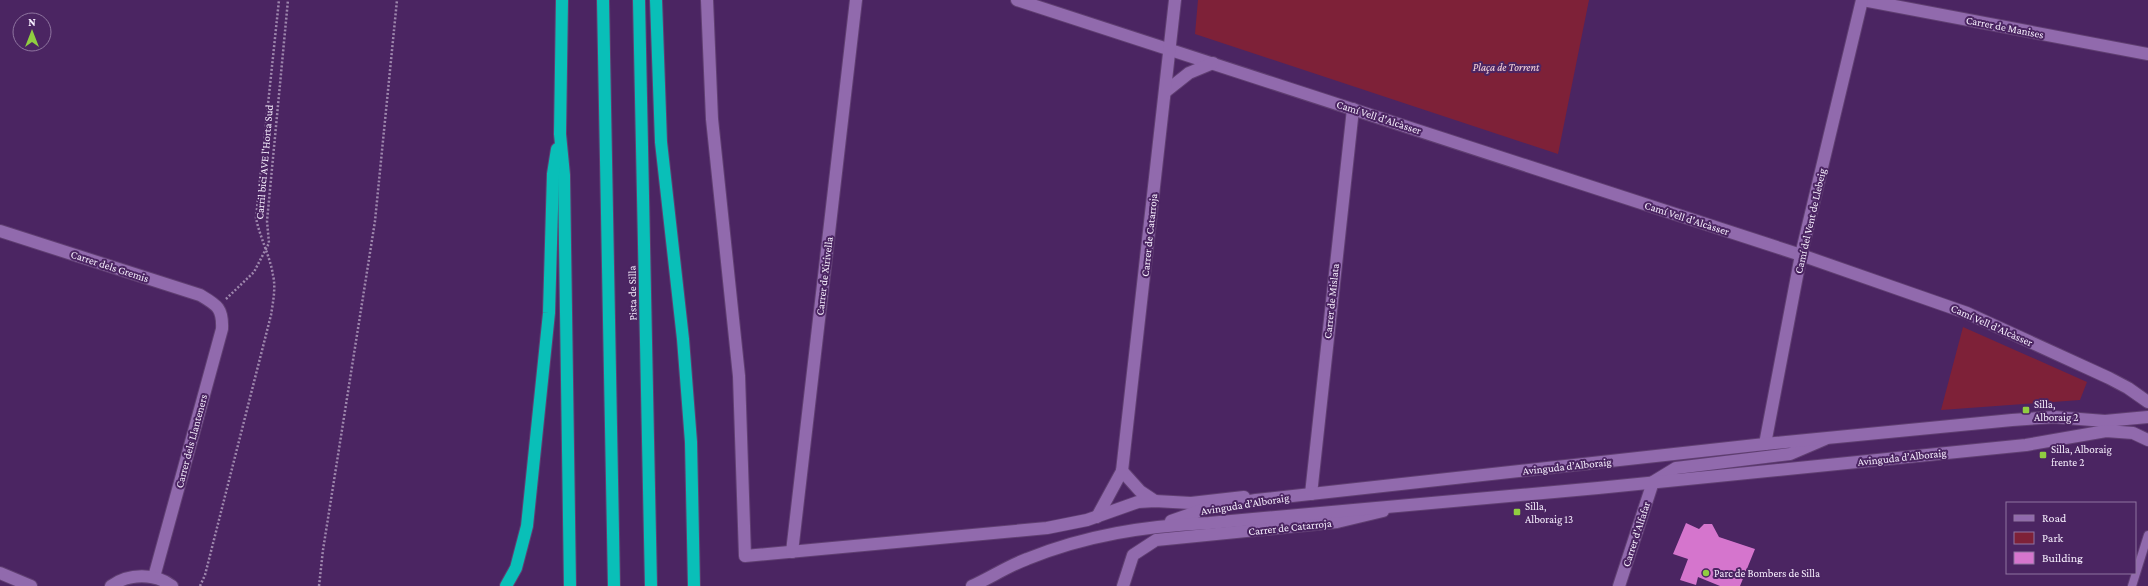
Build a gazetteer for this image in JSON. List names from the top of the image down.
{
  "streets": {
    "highway": ["Pista de Silla"],
    "street": [
      "Carrer de Manises",
      "Camí Vell d'Alcàsser",
      "Camí del Vent de Llebeig",
      "Carrer de Catarroja",
      "Carrer dels Gremis",
      "Carrer de Xirivella",
      "Carrer de Mislata",
      "Carrer dels Llanteners",
      "Avinguda d’Alboraig",
      "Carrer d'Alfafar"
    ],
    "path": ["Carril bici AVE l'Horta Sud"]
  },
  "crossings": [
    ["Carrer de Manises", "Camí del Vent de Llebeig"],
    ["Camí Vell d'Alcàsser", "Camí del Vent de Llebeig"],
    ["Camí Vell d'Alcàsser", "Carrer de Catarroja"],
    ["Camí Vell d'Alcàsser", "Carrer de Mislata"],
    ["Carril bici AVE l'Horta Sud", "Carrer dels Gremis"],
    ["Carril bici AVE l'Horta Sud", "Carrer dels Llanteners"],
    ["Camí del Vent de Llebeig", "Avinguda d’Alboraig"],
    ["Carrer de Catarroja", "Avinguda d’Alboraig"],
    ["Carrer dels Gremis", "Carrer dels Llanteners"],
    ["Carrer de Mislata", "Avinguda d’Alboraig"],
    ["Avinguda d’Alboraig", "Carrer d'Alfafar"]
  ],
  "parks": ["Plaça de Torrent"],
  "places": {
    "transit": ["Silla, Alboraig 2", "Silla, Alboraig frente 2", "Silla, Alboraig 13"],
    "other": ["Parc de Bombers de Silla"]
  },
  "legend": ["Road", "Park", "Building"],
  "north": "top"
}
